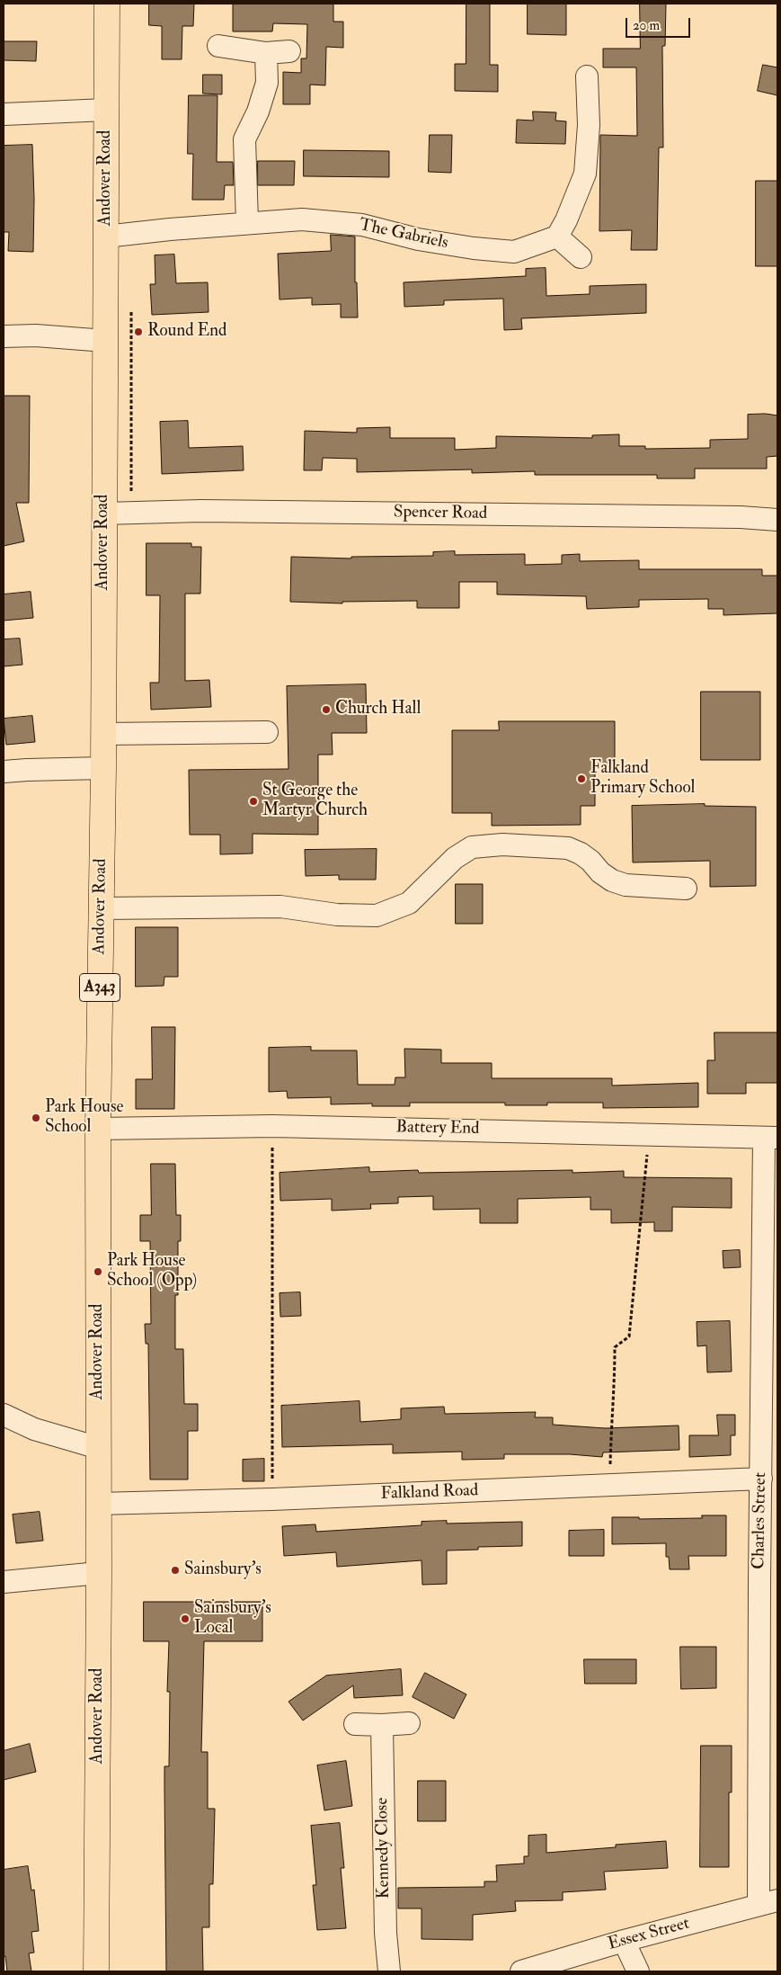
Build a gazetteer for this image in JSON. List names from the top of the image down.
{
  "streets": {
    "main road": ["Andover Road", "A343"],
    "street": [
      "The Gabriels",
      "Spencer Road",
      "Battery End",
      "Falkland Road",
      "Charles Street",
      "Kennedy Close",
      "Essex Street"
    ]
  },
  "crossings": [
    ["Andover Road", "The Gabriels"],
    ["Andover Road", "Spencer Road"],
    ["Andover Road", "Battery End"],
    ["Andover Road", "Falkland Road"],
    ["Battery End", "Charles Street"],
    ["Falkland Road", "Charles Street"],
    ["Charles Street", "Essex Street"]
  ],
  "places": [
    "Round End",
    "Church Hall",
    "Falkland Primary School",
    "St George the Martyr Church",
    "Park House School",
    "Park House School (Opp)",
    "Sainsbury's",
    "Sainsbury's Local"
  ],
  "scale_bar": "20 m"
}
